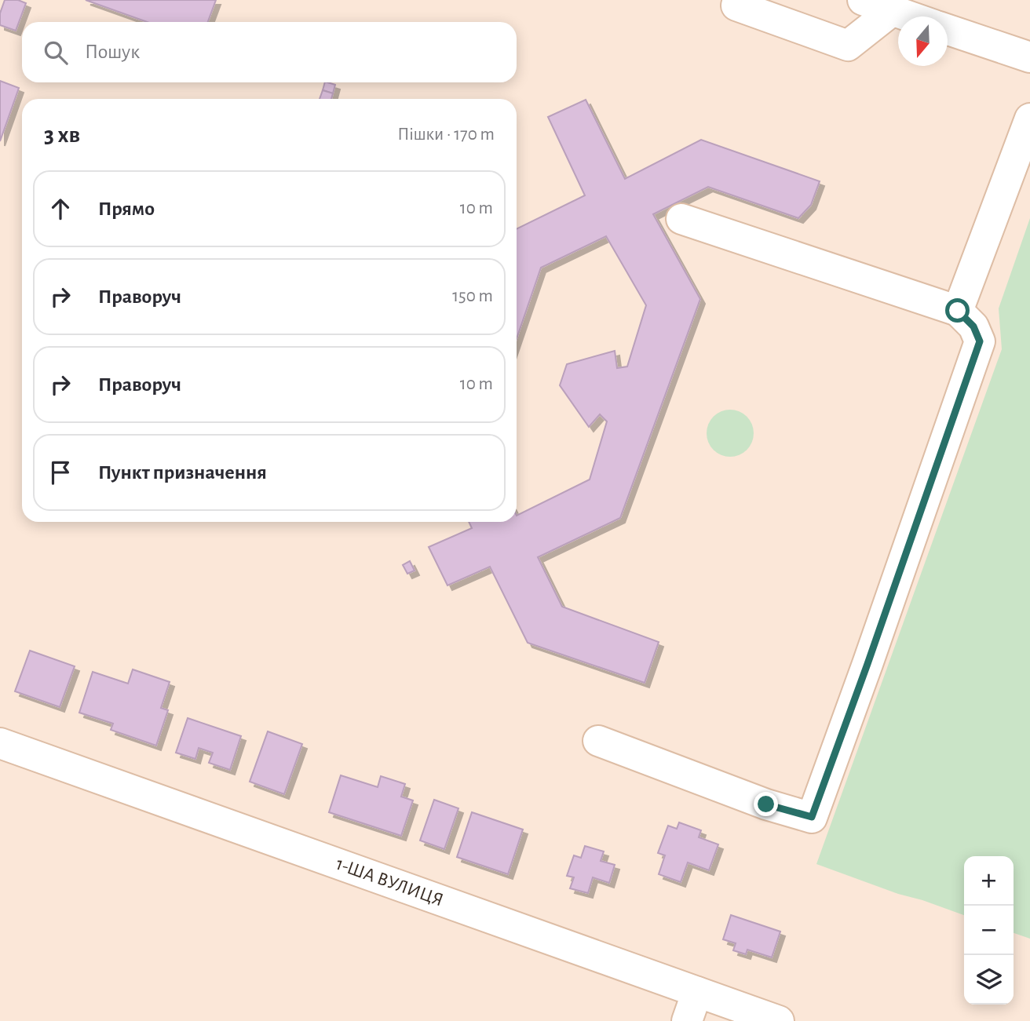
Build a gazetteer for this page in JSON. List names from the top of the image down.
{
  "streets": {
    "street": ["1-ША ВУЛИЦЯ"]
  },
  "north": "bottom",
  "page": {
    "search": "Пошук",
    "heading": ["3 хв", "Пішки · 170 m"],
    "list": [
      ["Прямо", "10 m"],
      ["Праворуч", "150 m"],
      ["Праворуч", "10 m"],
      "Пункт призначення"
    ],
    "map_buttons": ["+", "−"]
  }
}
